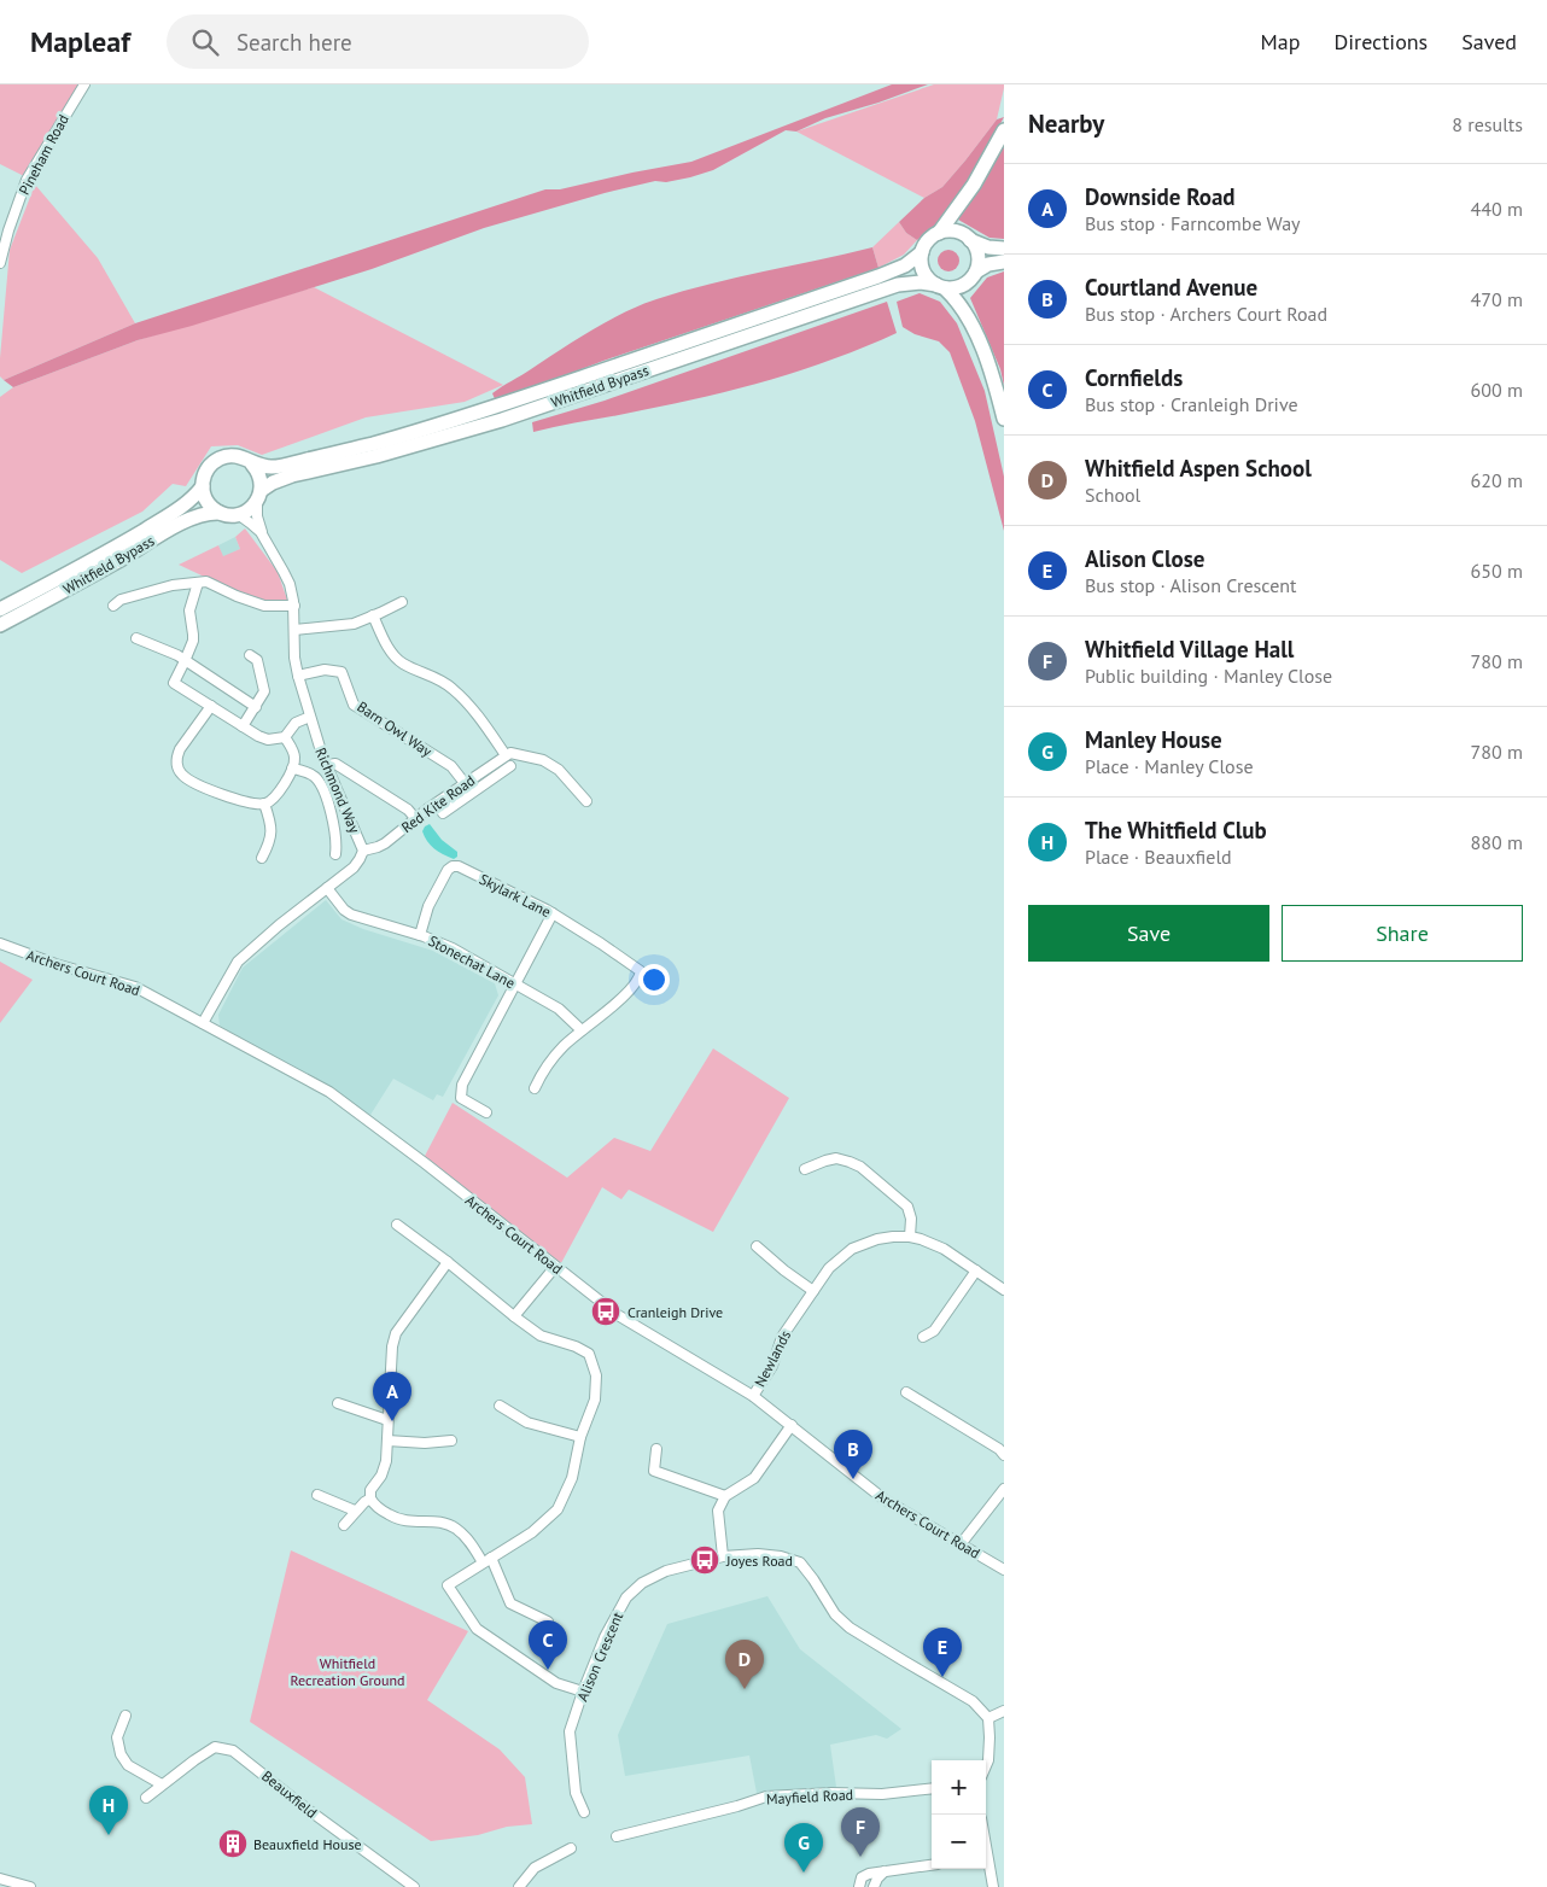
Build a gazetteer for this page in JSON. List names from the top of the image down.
{
  "streets": {
    "highway": ["Whitfield Bypass"],
    "street": [
      "Pineham Road",
      "Barn Owl Way",
      "Richmond Way",
      "Red Kite Road",
      "Skylark Lane",
      "Stonechat Lane",
      "Archers Court Road",
      "Newlands",
      "Alison Crescent",
      "Beauxfield",
      "Mayfield Road"
    ]
  },
  "crossings": [
    ["Whitfield Bypass", "Richmond Way"],
    ["Barn Owl Way", "Richmond Way"],
    ["Barn Owl Way", "Red Kite Road"],
    ["Richmond Way", "Red Kite Road"],
    ["Richmond Way", "Stonechat Lane"],
    ["Richmond Way", "Archers Court Road"],
    ["Skylark Lane", "Stonechat Lane"],
    ["Archers Court Road", "Newlands"]
  ],
  "parks": ["Whitfield Recreation Ground"],
  "places": {
    "bus stop": ["Cranleigh Drive", "Joyes Road"],
    "building": ["Beauxfield House"]
  },
  "page": {
    "header": "Mapleaf",
    "search": "Search here",
    "nav": ["Map", "Directions", "Saved"],
    "heading": ["Nearby", "8 results"],
    "list": [
      {
        "mark": "A",
        "name": "Downside Road",
        "note": "Bus stop · Farncombe Way",
        "value": "440 m"
      },
      {
        "mark": "B",
        "name": "Courtland Avenue",
        "note": "Bus stop · Archers Court Road",
        "value": "470 m"
      },
      {
        "mark": "C",
        "name": "Cornfields",
        "note": "Bus stop · Cranleigh Drive",
        "value": "600 m"
      },
      {
        "mark": "D",
        "name": "Whitfield Aspen School",
        "note": "School",
        "value": "620 m"
      },
      {
        "mark": "E",
        "name": "Alison Close",
        "note": "Bus stop · Alison Crescent",
        "value": "650 m"
      },
      {
        "mark": "F",
        "name": "Whitfield Village Hall",
        "note": "Public building · Manley Close",
        "value": "780 m"
      },
      {
        "mark": "G",
        "name": "Manley House",
        "note": "Place · Manley Close",
        "value": "780 m"
      },
      {
        "mark": "H",
        "name": "The Whitfield Club",
        "note": "Place · Beauxfield",
        "value": "880 m"
      }
    ],
    "buttons": ["Save", "Share"],
    "pins": [
      "A",
      "B",
      "C",
      "E",
      "D",
      "H",
      "F",
      "G"
    ],
    "map_buttons": ["+", "−"]
  }
}
